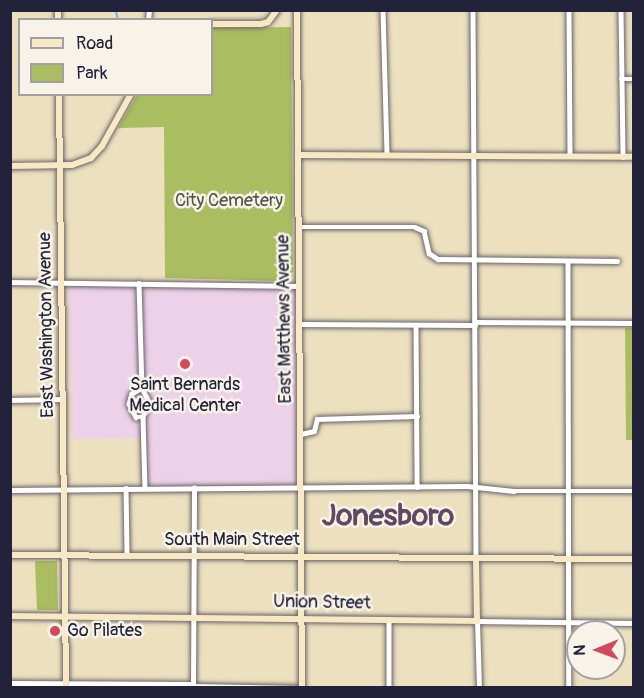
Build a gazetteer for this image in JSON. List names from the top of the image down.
{
  "streets": {
    "street": [
      "East Matthews Avenue",
      "East Washington Avenue",
      "South Main Street",
      "Union Street"
    ]
  },
  "crossings": [
    ["East Matthews Avenue", "South Main Street"],
    ["East Matthews Avenue", "Union Street"],
    ["East Washington Avenue", "South Main Street"],
    ["East Washington Avenue", "Union Street"]
  ],
  "districts": ["Jonesboro"],
  "parks": ["City Cemetery"],
  "places": ["Saint Bernards Medical Center", "Go Pilates"],
  "legend": ["Road", "Park"],
  "north": "left"
}
